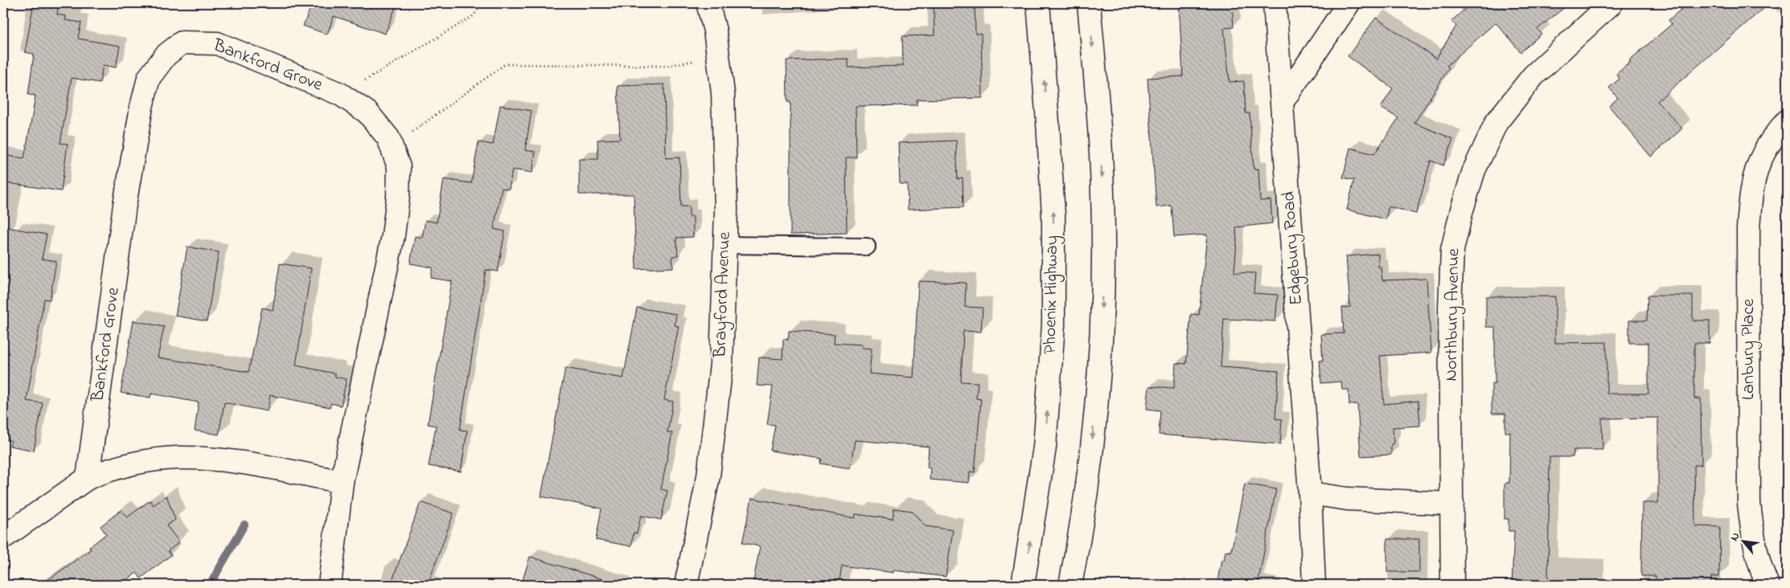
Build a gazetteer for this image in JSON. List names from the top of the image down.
{
  "streets": {
    "street": [
      "Bankford Grove",
      "Edgebury Road",
      "Brayford Avenue",
      "Phoenix Highway",
      "Northbury Avenue",
      "Lanbury Place"
    ]
  },
  "north": "top left"
}
